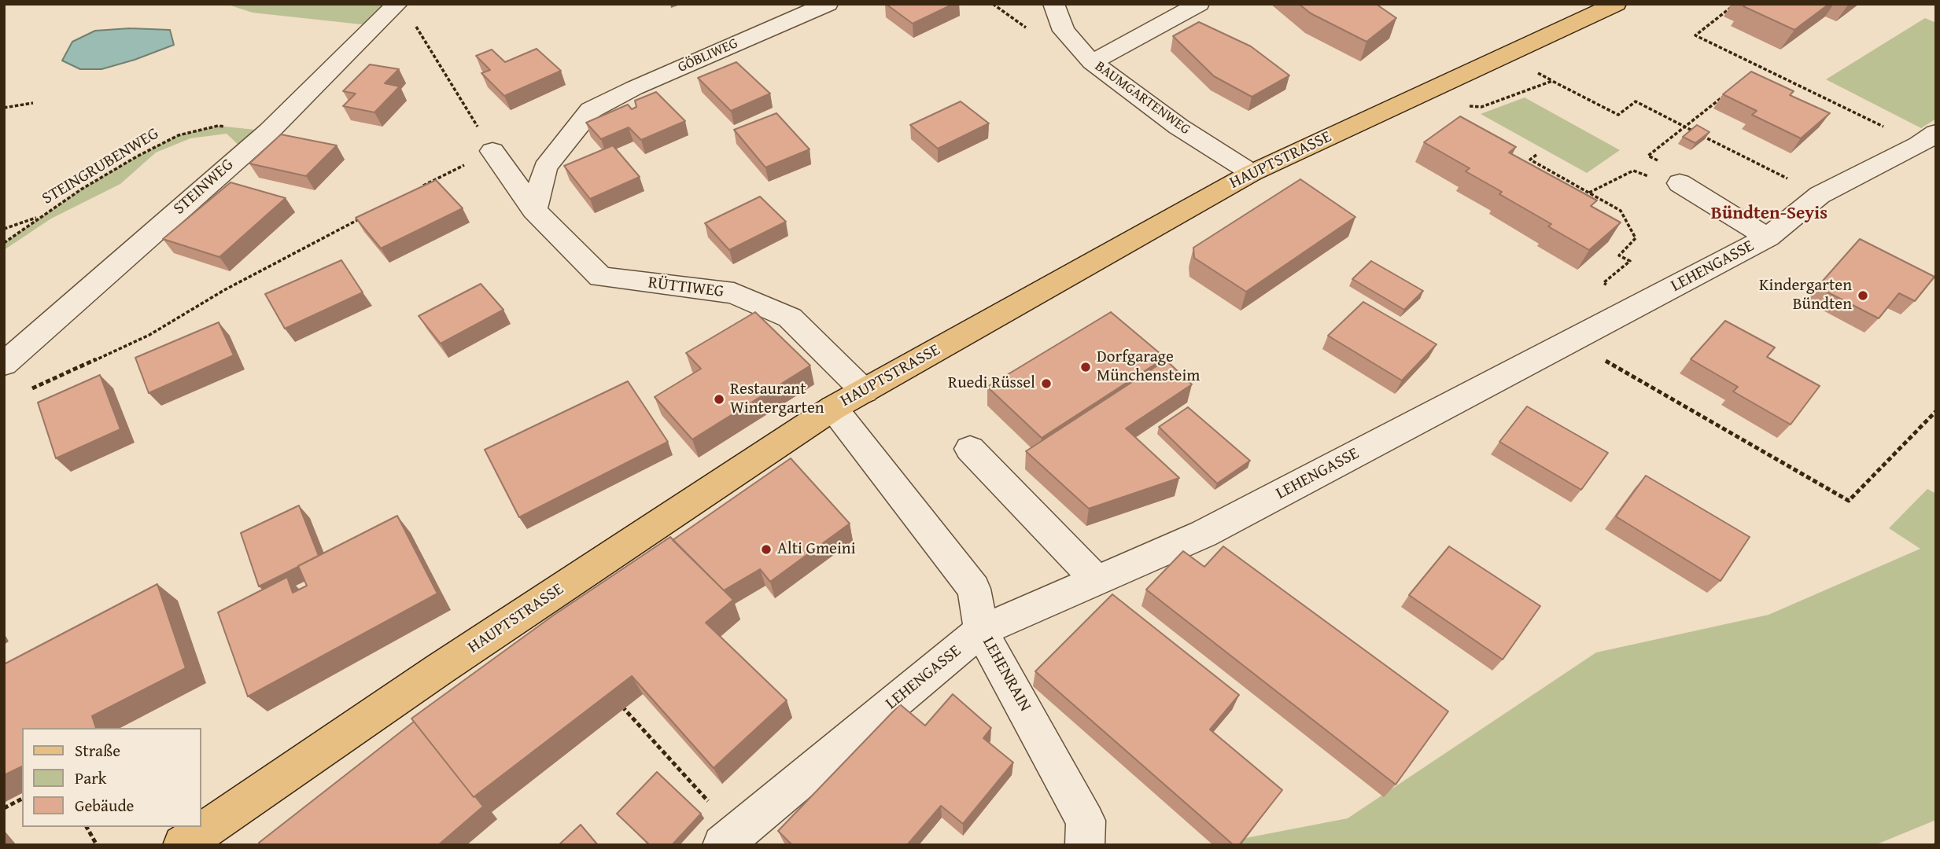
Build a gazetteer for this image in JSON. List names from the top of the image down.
{
  "streets": {
    "main road": ["HAUPTSTRASSE"],
    "street": [
      "GÖBLIWEG",
      "BAUMGARTENWEG",
      "STEINWEG",
      "LEHENGASSE",
      "RÜTTIWEG",
      "LEHENRAIN"
    ],
    "path": ["STEINGRUBENWEG"]
  },
  "crossings": [
    ["GÖBLIWEG", "RÜTTIWEG"],
    ["BAUMGARTENWEG", "HAUPTSTRASSE"],
    ["HAUPTSTRASSE", "RÜTTIWEG"],
    ["HAUPTSTRASSE", "LEHENRAIN"],
    ["STEINGRUBENWEG", "STEINWEG"],
    ["LEHENGASSE", "LEHENRAIN"]
  ],
  "districts": ["Bündten-Seyis"],
  "places": [
    "Kindergarten Bündten",
    "Dorfgarage Münchensteim",
    "Ruedi Rüssel",
    "Restaurant Wintergarten",
    "Alti Gmeini"
  ],
  "legend": ["Straße", "Park", "Gebäude"]
}
